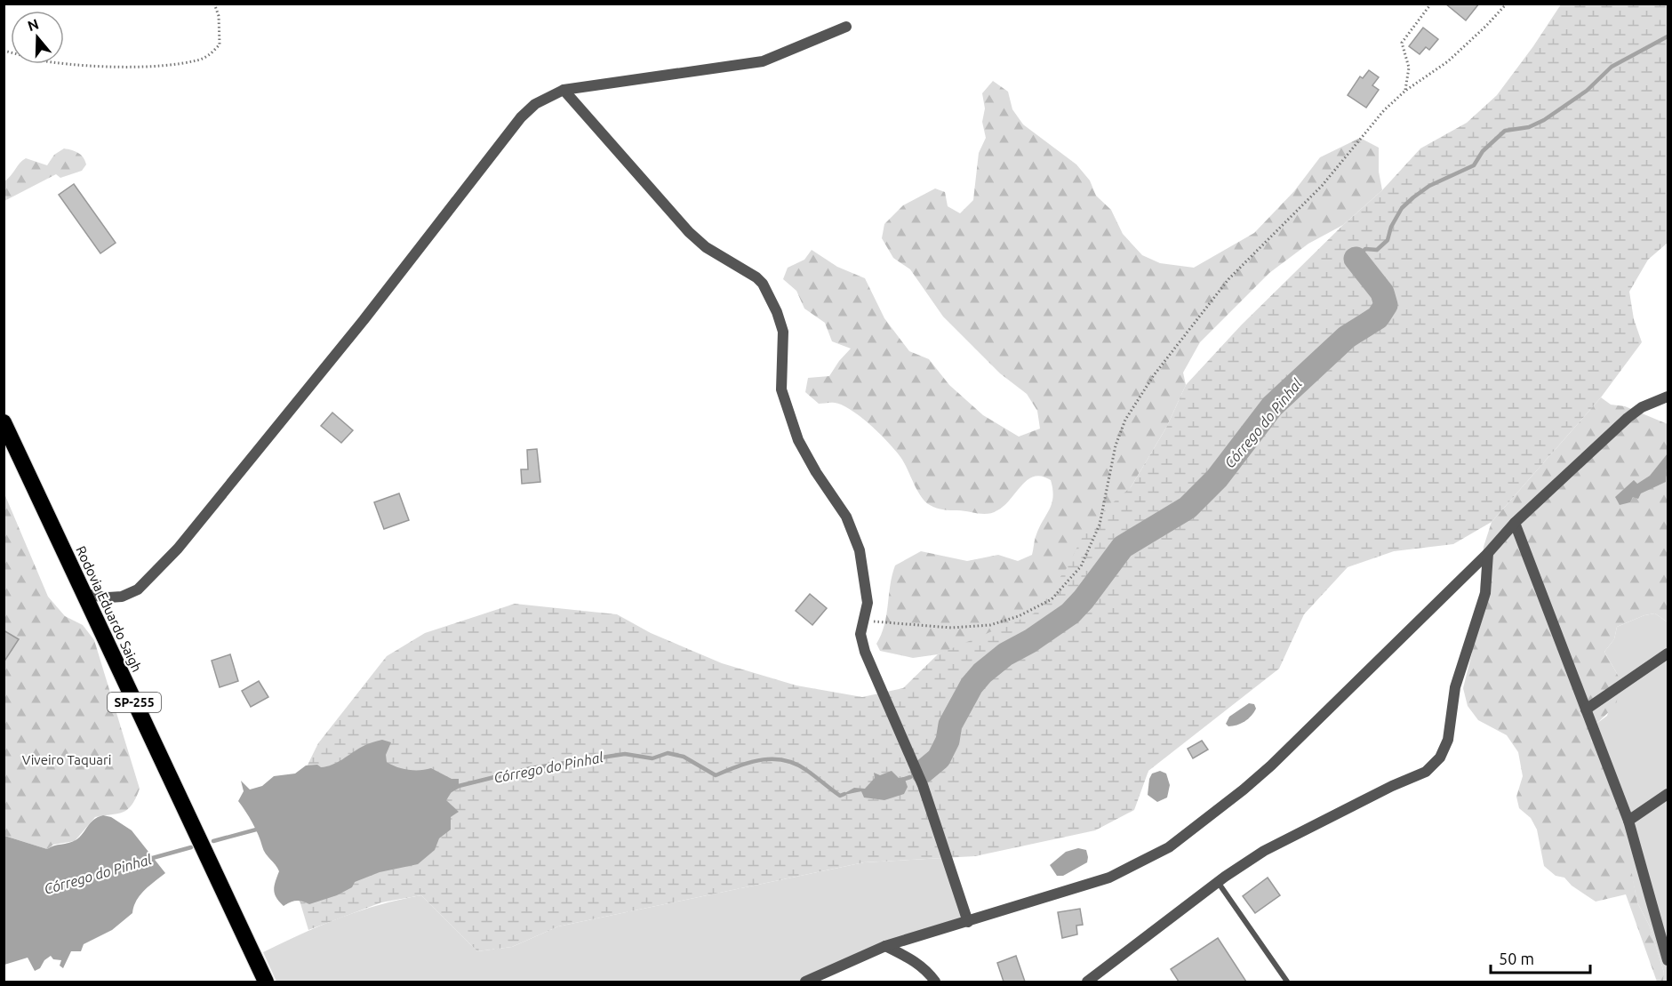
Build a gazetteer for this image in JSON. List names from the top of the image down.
{
  "streets": {
    "highway": ["Rodovia Eduardo Saigh", "SP-255"]
  },
  "water": ["Córrego do Pinhal"],
  "parks": ["Viveiro Taquari"],
  "scale_bar": "50 m",
  "north": "top"
}
